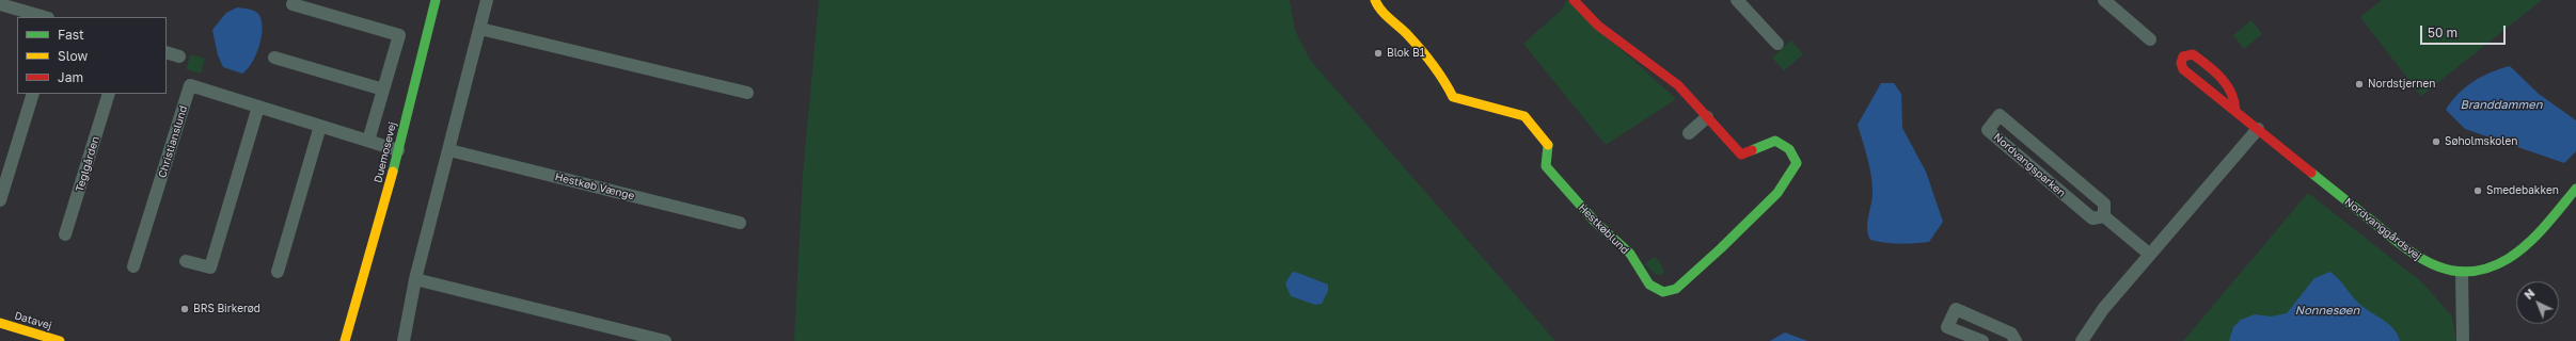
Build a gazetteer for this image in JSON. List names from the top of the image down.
{
  "streets": {
    "street": [
      "Christianslund",
      "Duemosevej",
      "Teglgården",
      "Nordvangsparken",
      "Hestkøb Vænge",
      "Hestkøblund",
      "Nordvanggårdsvej",
      "Datavej"
    ]
  },
  "crossings": [
    ["Christianslund", "Duemosevej"]
  ],
  "water": ["Branddammen", "Nonnesøen"],
  "places": [
    "Blok B1",
    "Nordstjernen",
    "Søholmskolen",
    "Smedebakken",
    "BRS Birkerød"
  ],
  "legend": ["Fast", "Slow", "Jam"],
  "scale_bar": "50 m",
  "north": "top left"
}
